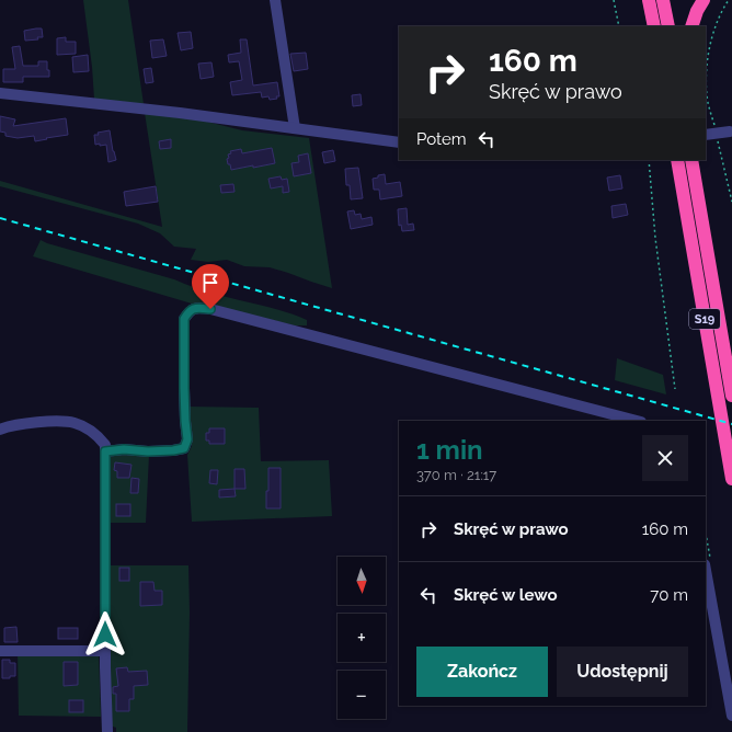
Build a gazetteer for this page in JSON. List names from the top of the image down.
{
  "streets": {
    "highway": ["S19"]
  },
  "north": "bottom",
  "page": {
    "turn": ["160 m", "Skręć w prawo"],
    "then": "Potem",
    "heading": ["1 min", "370 m · 21:17"],
    "list": [
      {
        "name": "Skręć w prawo",
        "value": "160 m"
      },
      {
        "name": "Skręć w lewo",
        "value": "70 m"
      }
    ],
    "map_buttons": ["+", "−"],
    "buttons": ["Zakończ", "Udostępnij"]
  }
}
